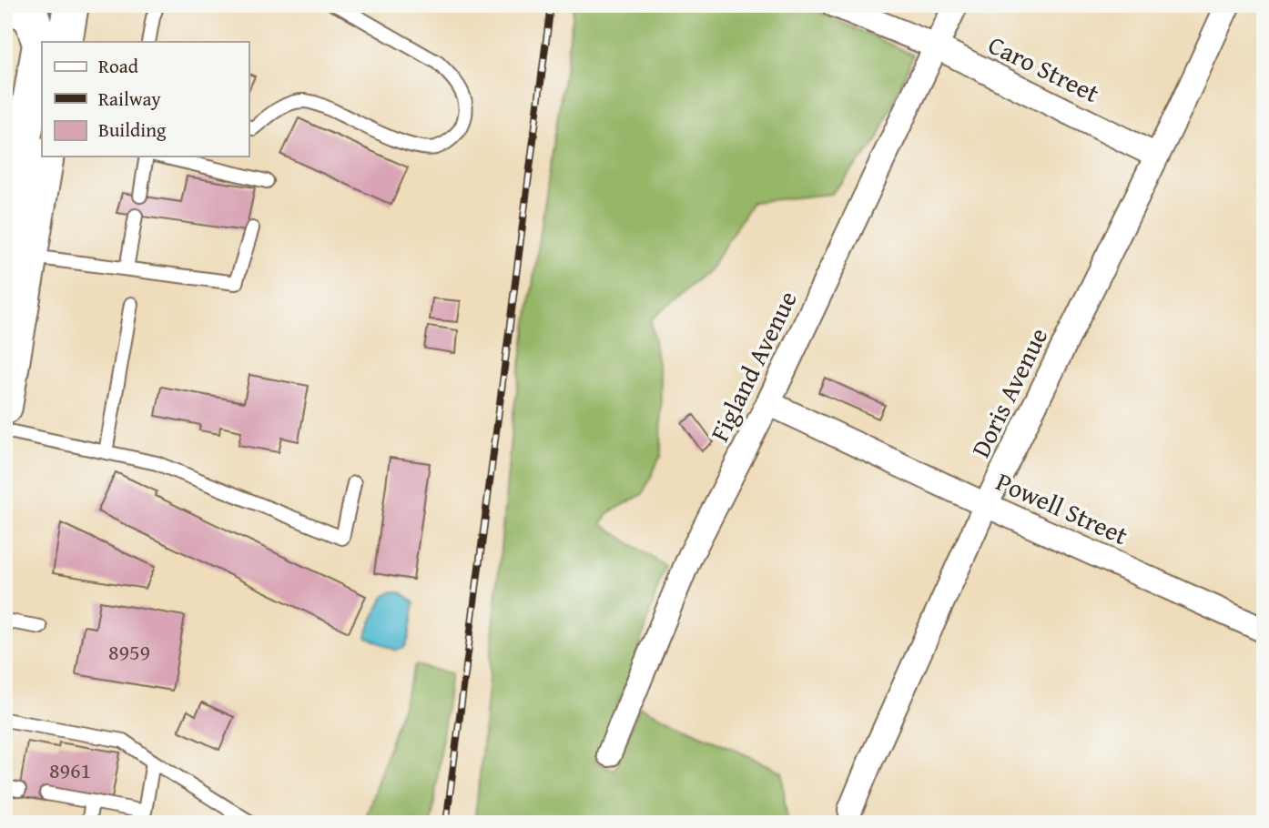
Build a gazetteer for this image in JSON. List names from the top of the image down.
{
  "streets": {
    "street": [
      "Caro Street",
      "Figland Avenue",
      "Doris Avenue",
      "Powell Street"
    ]
  },
  "crossings": [
    ["Caro Street", "Figland Avenue"],
    ["Caro Street", "Doris Avenue"],
    ["Figland Avenue", "Powell Street"],
    ["Doris Avenue", "Powell Street"]
  ],
  "house_numbers": ["8959", "8961"],
  "legend": ["Road", "Railway", "Building"]
}
